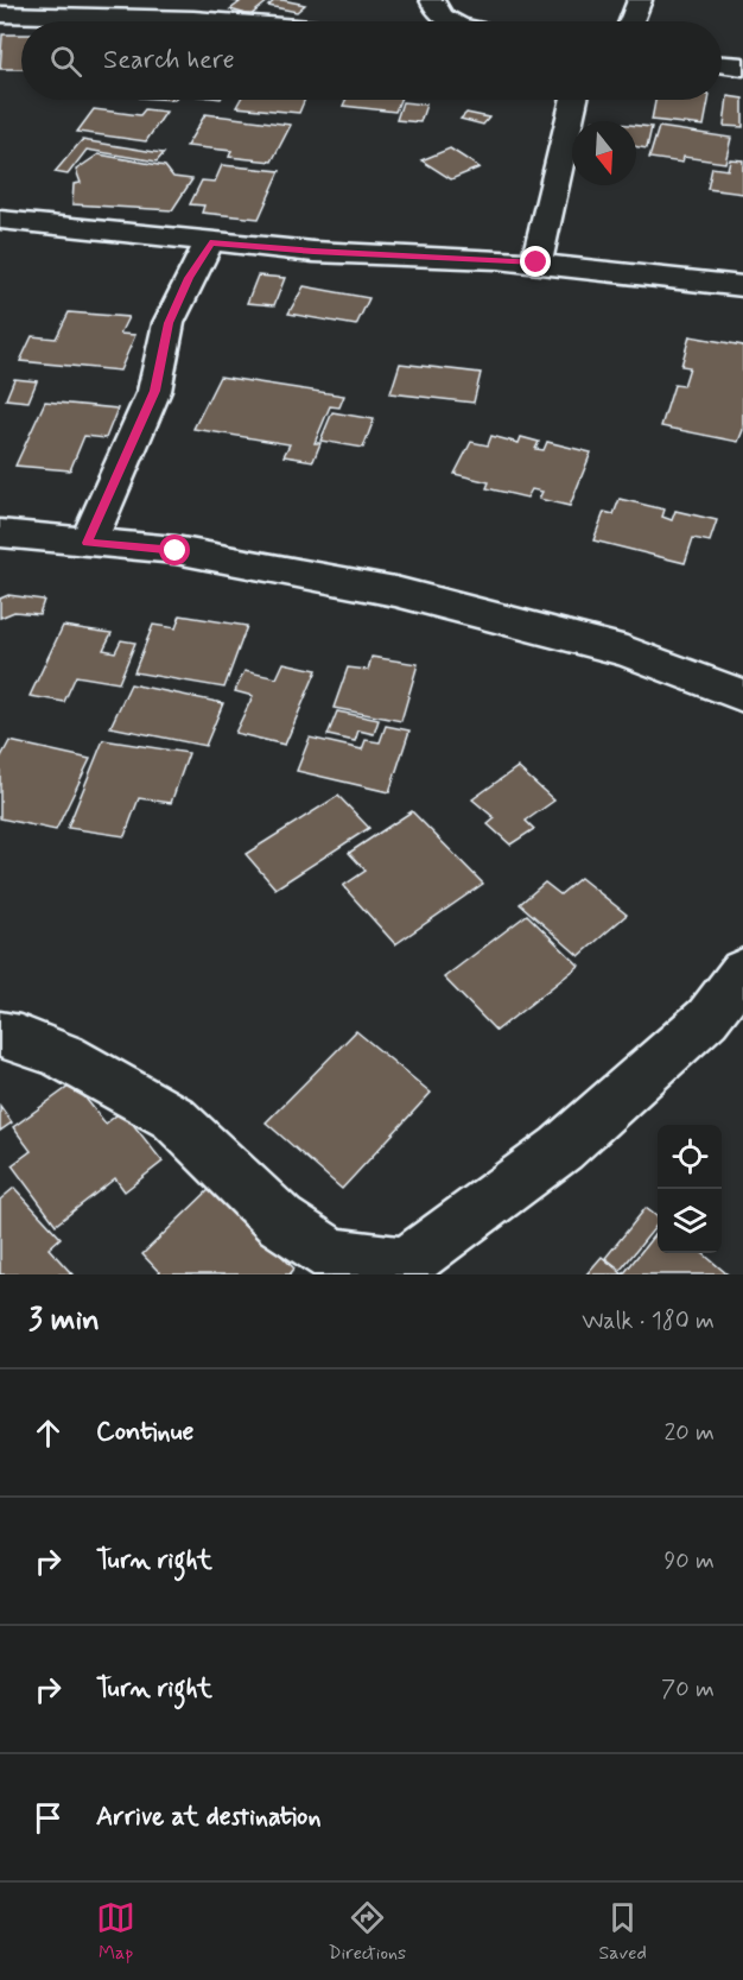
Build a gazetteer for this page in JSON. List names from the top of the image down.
{
  "north": "bottom",
  "page": {
    "search": "Search here",
    "heading": ["3 min", "Walk · 180 m"],
    "list": [
      ["Continue", "20 m"],
      ["Turn right", "90 m"],
      ["Turn right", "70 m"],
      "Arrive at destination"
    ],
    "nav": ["Map", "Directions", "Saved"]
  }
}
